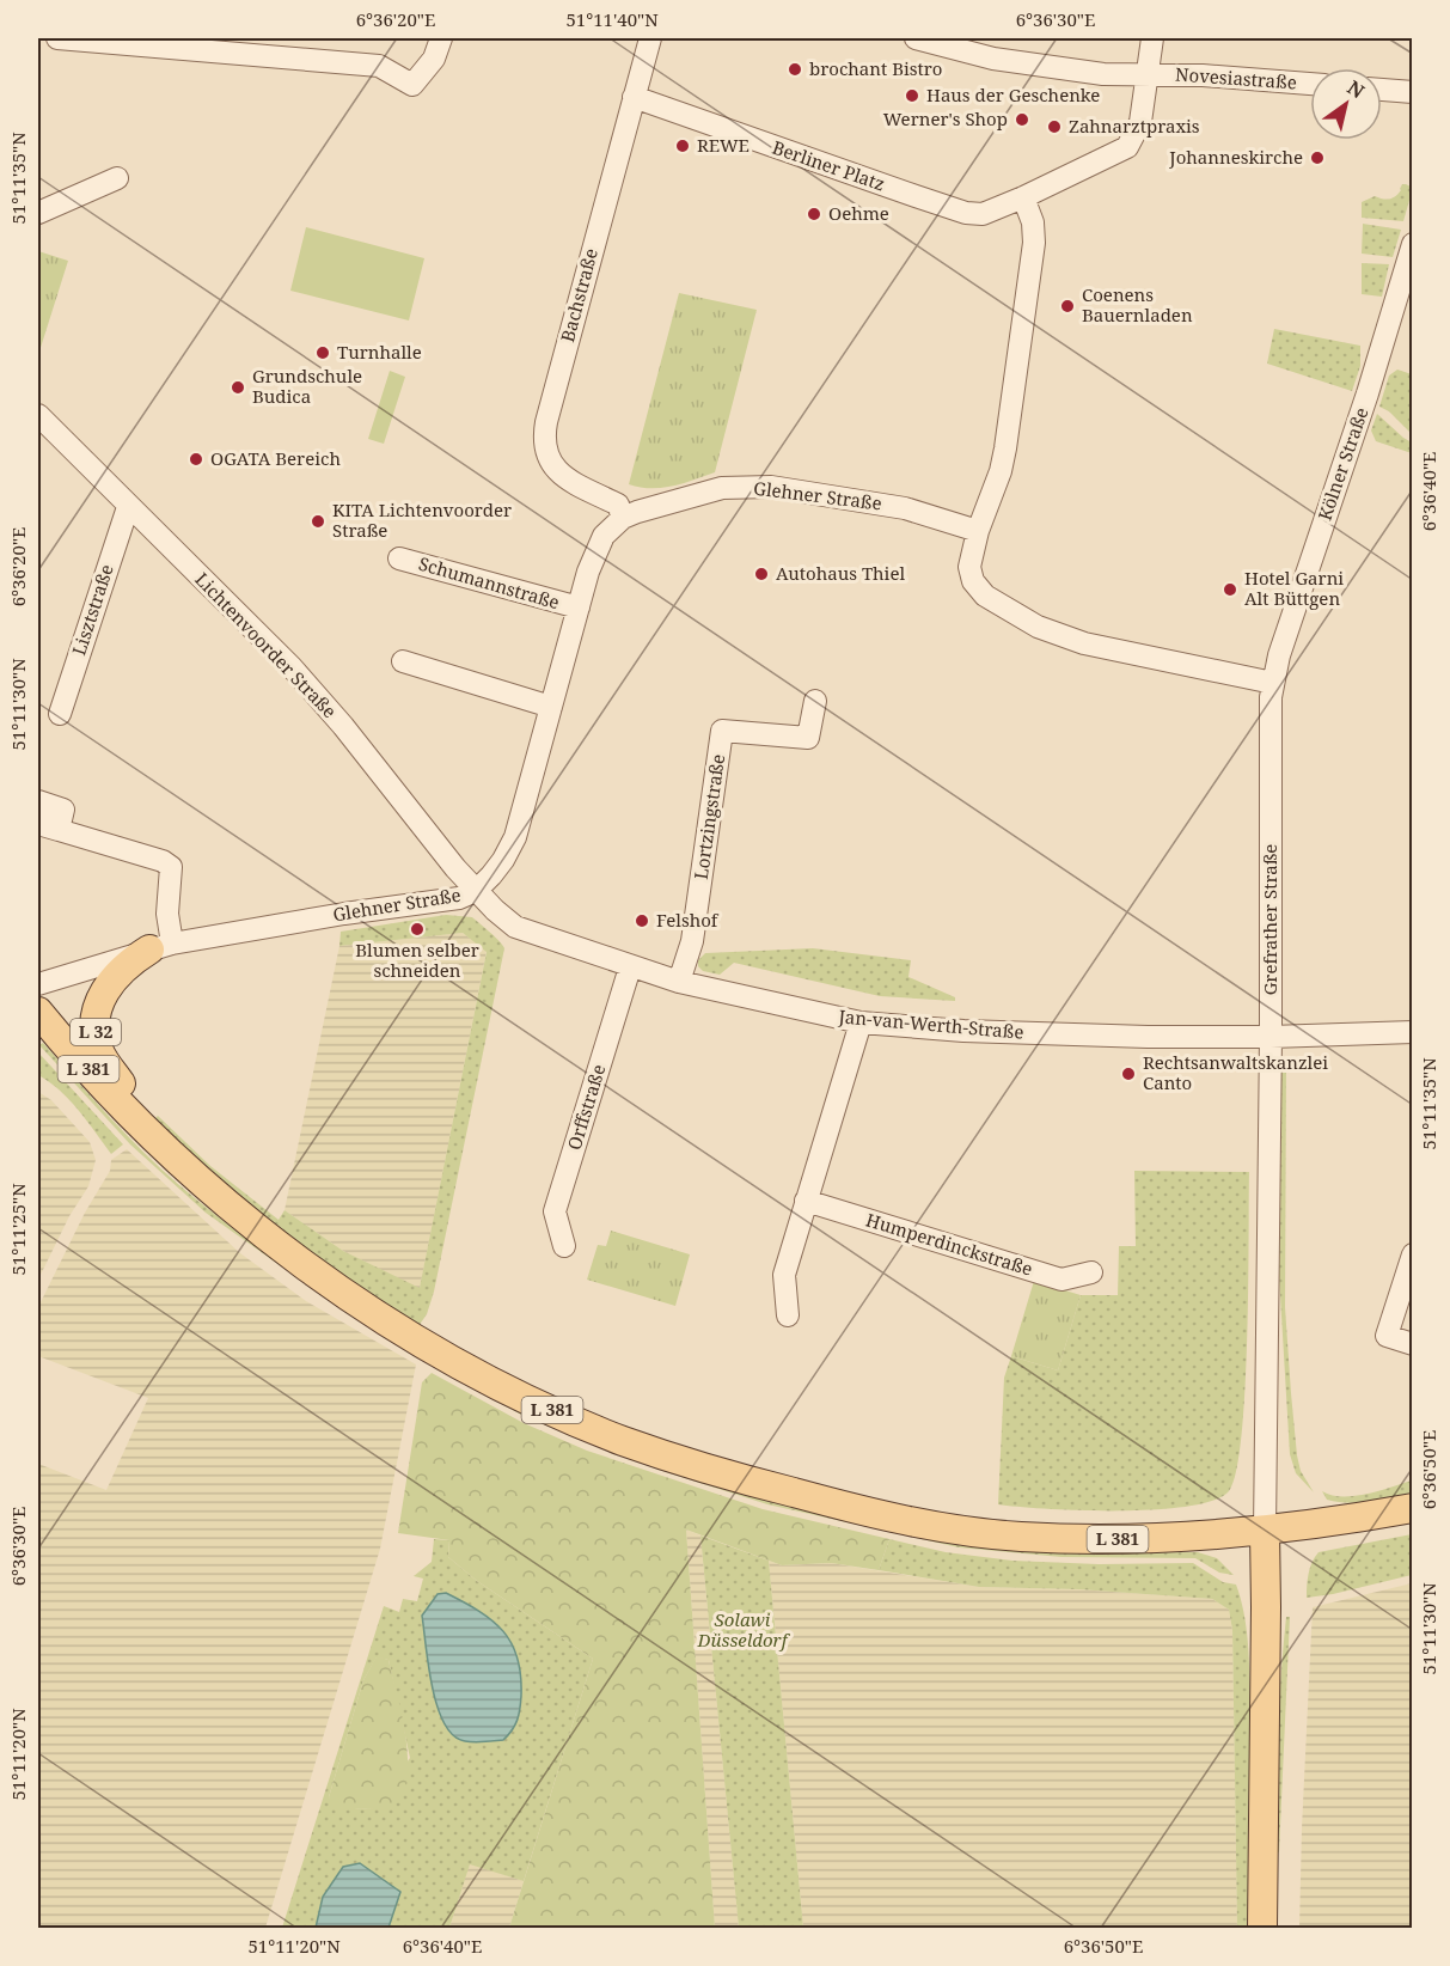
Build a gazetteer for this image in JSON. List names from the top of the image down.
{
  "streets": {
    "main road": ["L 32", "L 381"],
    "street": [
      "Novesiastraße",
      "Berliner Platz",
      "Bachstraße",
      "Kölner Straße",
      "Glehner Straße",
      "Schumannstraße",
      "Lisztstraße",
      "Lichtenvoorder Straße",
      "Lortzingstraße",
      "Grefrather Straße",
      "Jan-van-Werth-Straße",
      "Orffstraße",
      "Humperdinckstraße"
    ]
  },
  "crossings": [
    ["Berliner Platz", "Bachstraße"],
    ["Bachstraße", "Glehner Straße"],
    ["Kölner Straße", "Grefrather Straße"],
    ["Glehner Straße", "Schumannstraße"],
    ["Glehner Straße", "Lichtenvoorder Straße"],
    ["Glehner Straße", "Jan-van-Werth-Straße"],
    ["Glehner Straße", "L 32"],
    ["Lisztstraße", "Lichtenvoorder Straße"],
    ["Lichtenvoorder Straße", "Jan-van-Werth-Straße"],
    ["Lortzingstraße", "Jan-van-Werth-Straße"],
    ["Grefrather Straße", "Jan-van-Werth-Straße"],
    ["Grefrather Straße", "L 381"],
    ["Jan-van-Werth-Straße", "Orffstraße"],
    ["L 32", "L 381"]
  ],
  "parks": ["Solawi Düsseldorf"],
  "places": [
    "brochant Bistro",
    "Haus der Geschenke",
    "Werner's Shop",
    "Zahnarztpraxis",
    "REWE",
    "Johanneskirche",
    "Oehme",
    "Coenens Bauernladen",
    "Turnhalle",
    "Grundschule Budica",
    "OGATA Bereich",
    "KITA Lichtenvoorder Straße",
    "Autohaus Thiel",
    "Hotel Garni Alt Büttgen",
    "Felshof",
    "Blumen selber schneiden",
    "Rechtsanwaltskanzlei Canto"
  ],
  "north": "top right",
  "coordinates": [
    "6°36'20\"E",
    "51°11'40\"N",
    "6°36'30\"E",
    "51°11'35\"N",
    "6°36'40\"E",
    "51°11'30\"N",
    "51°11'25\"N",
    "6°36'50\"E",
    "51°11'20\"N"
  ]
}
